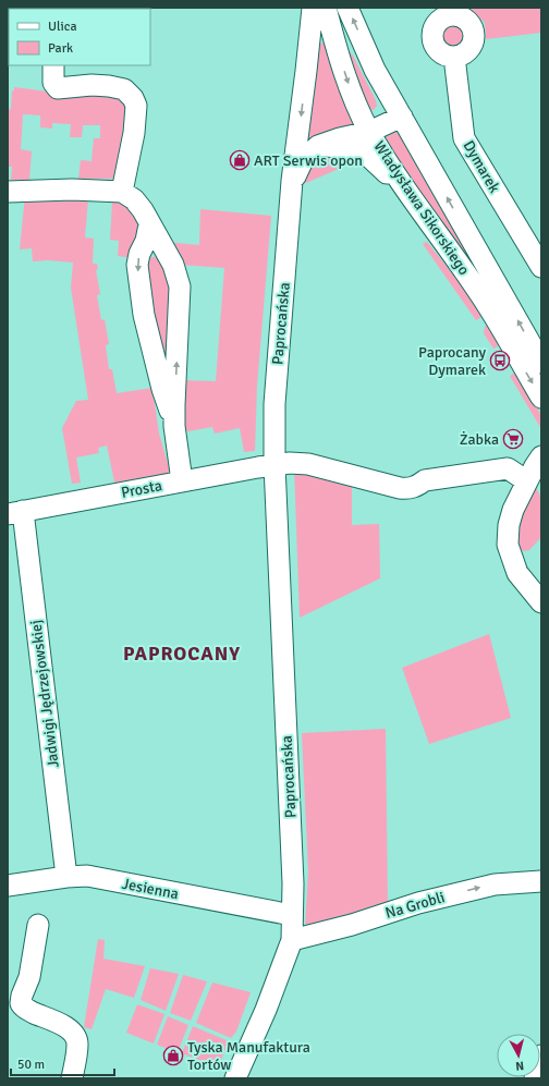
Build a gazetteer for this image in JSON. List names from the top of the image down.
{
  "streets": {
    "street": [
      "Dymarek",
      "Władysława Sikorskiego",
      "Paprocańska",
      "Prosta",
      "Jadwigi Jędrzejowskiej",
      "Jesienna",
      "Na Grobli"
    ]
  },
  "crossings": [
    ["Władysława Sikorskiego", "Paprocańska"],
    ["Paprocańska", "Prosta"],
    ["Paprocańska", "Jesienna"],
    ["Paprocańska", "Na Grobli"],
    ["Prosta", "Jadwigi Jędrzejowskiej"],
    ["Jadwigi Jędrzejowskiej", "Jesienna"]
  ],
  "one_way": ["Na Grobli"],
  "districts": ["PAPROCANY"],
  "places": {
    "shop": ["ART Serwis opon", "Tyska Manufaktura Tortów"],
    "bus stop": ["Paprocany Dymarek"],
    "supermarket": ["Żabka"]
  },
  "legend": ["Ulica", "Park"],
  "scale_bar": "50 m",
  "north": "bottom"
}
